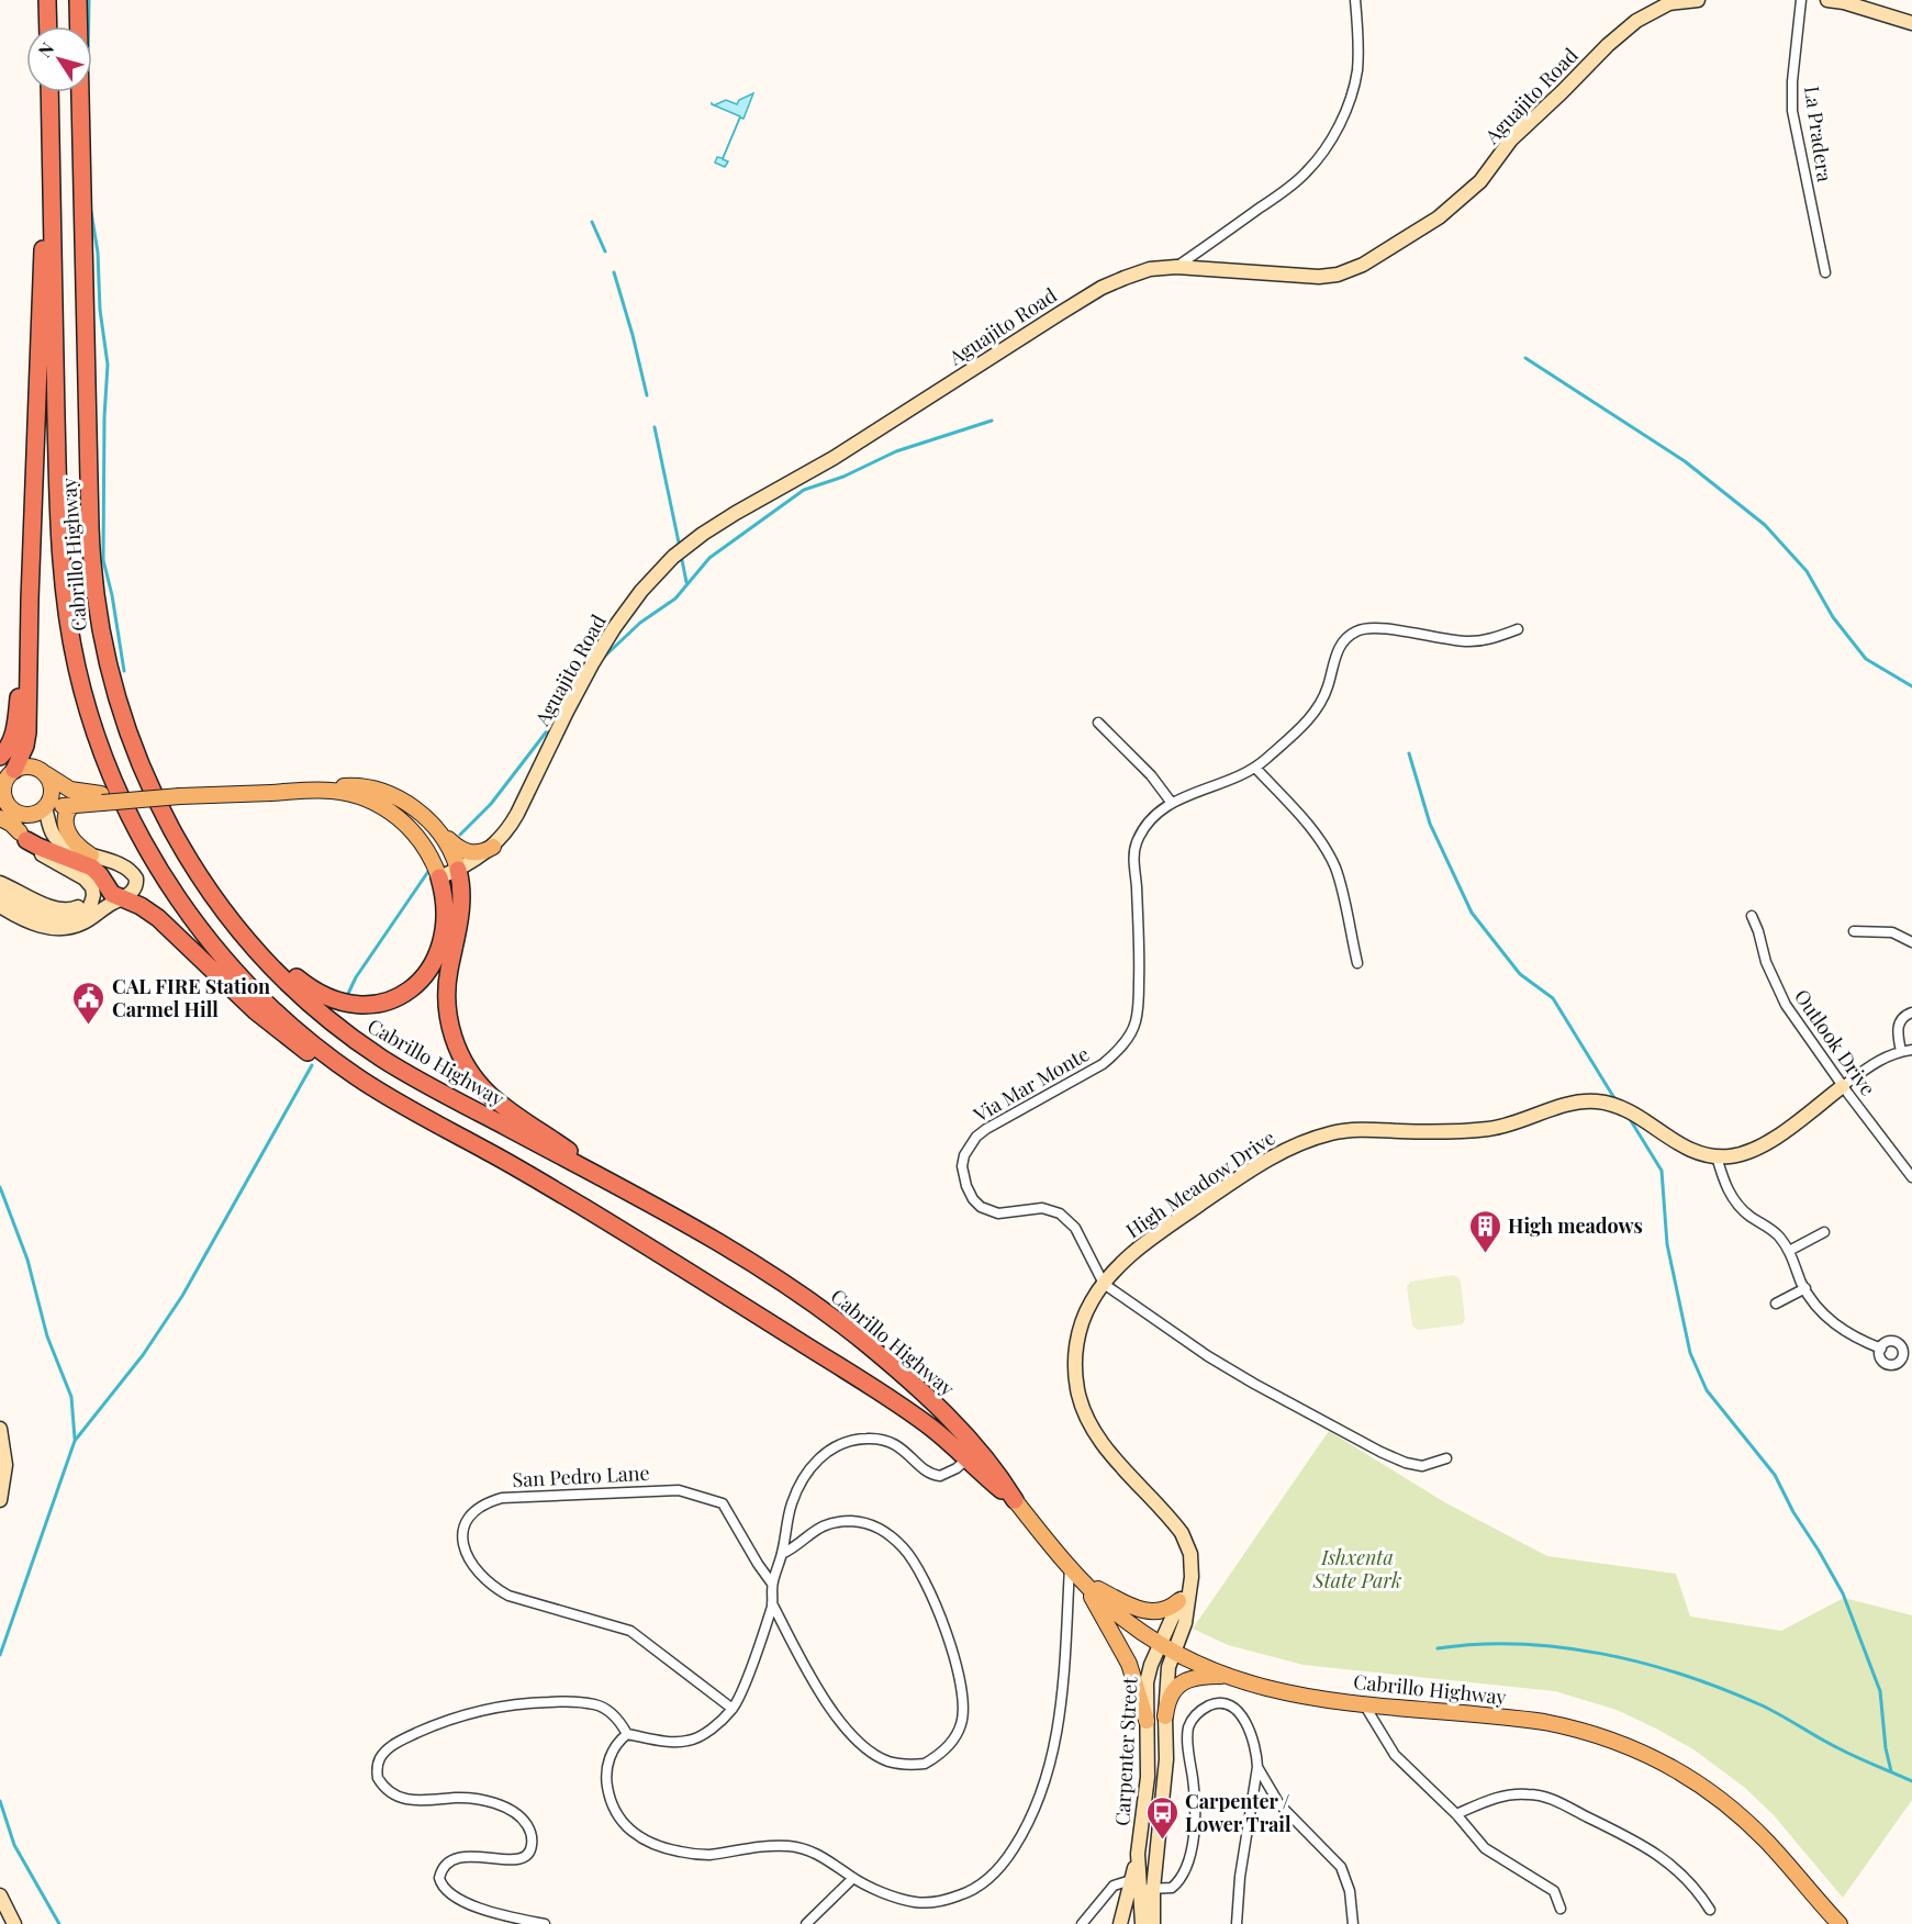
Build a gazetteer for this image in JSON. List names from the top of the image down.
{
  "streets": {
    "highway": ["Cabrillo Highway"],
    "street": [
      "Aguajito Road",
      "La Pradera",
      "Outlook Drive",
      "Via Mar Monte",
      "High Meadow Drive",
      "San Pedro Lane",
      "Carpenter Street"
    ]
  },
  "crossings": [
    ["Cabrillo Highway", "Carpenter Street"],
    ["Outlook Drive", "High Meadow Drive"],
    ["Via Mar Monte", "High Meadow Drive"],
    ["Via Mar Monte", "Carpenter Street"],
    ["High Meadow Drive", "Carpenter Street"]
  ],
  "parks": ["Ishxenta State Park"],
  "places": {
    "public building": ["CAL FIRE Station Carmel Hill"],
    "building": ["High meadows"],
    "bus stop": ["Carpenter / Lower Trail"]
  },
  "north": "top left"
}
